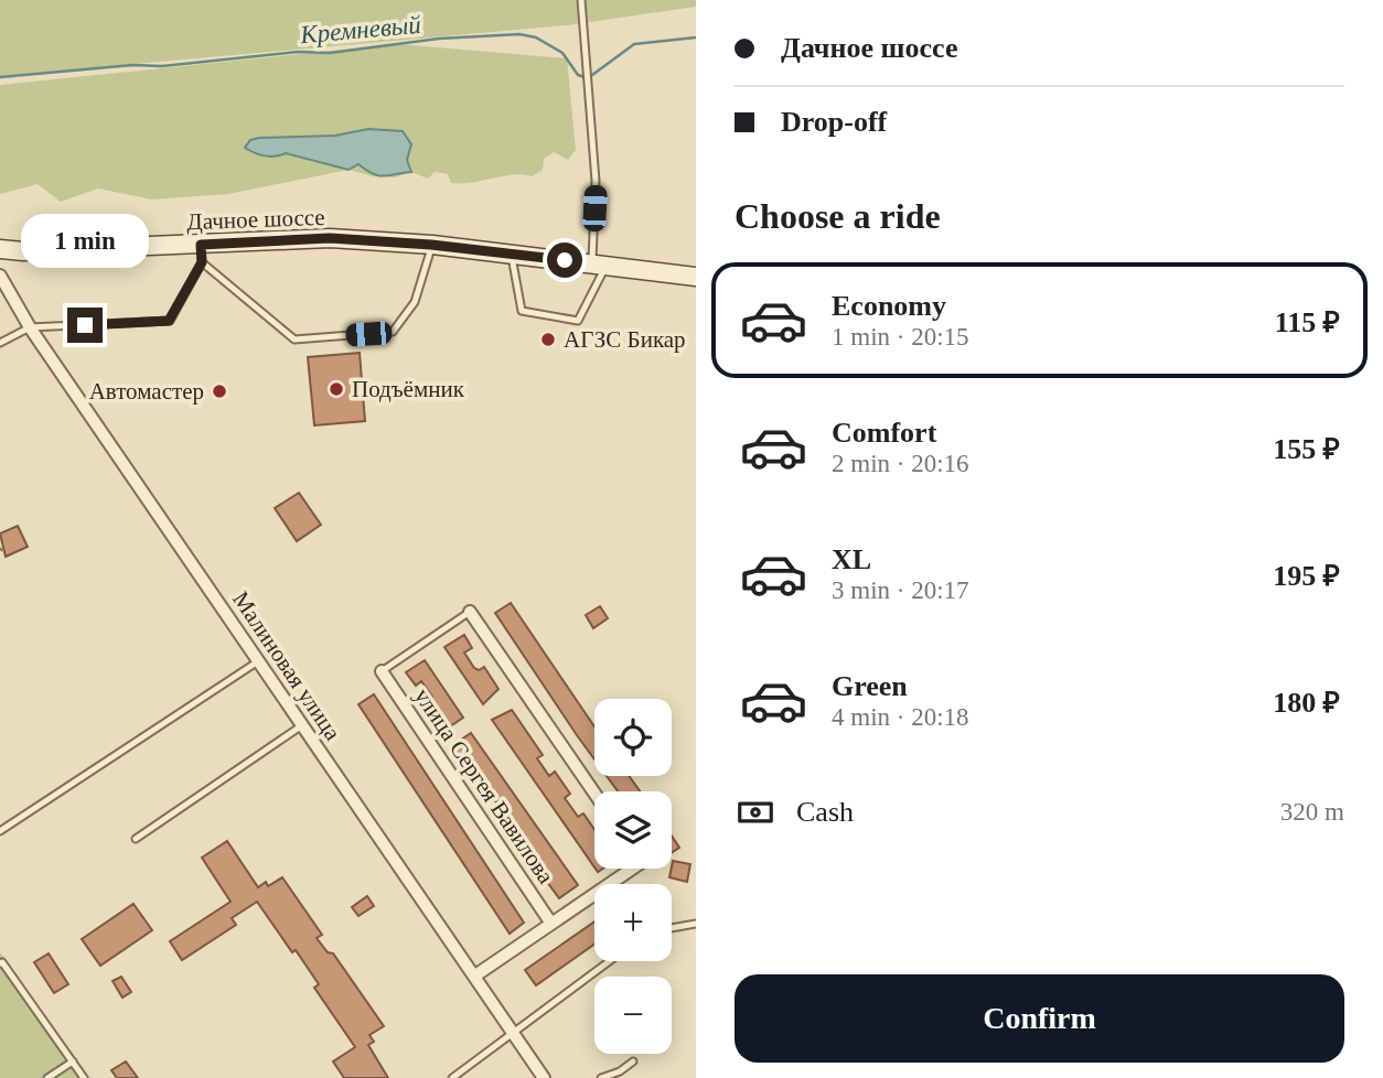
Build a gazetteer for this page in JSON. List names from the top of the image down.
{
  "streets": {
    "main road": ["Дачное шоссе"],
    "street": ["Малиновая улица", "улица Сергея Вавилова"]
  },
  "water": ["Кремневый"],
  "places": ["АГЗС Бикар", "Подъёмник", "Автомастер"],
  "page": {
    "banner": ["Дачное шоссе", "Drop-off"],
    "heading": "Choose a ride",
    "bubble": "1 min",
    "list": [
      {
        "name": "Economy",
        "note": "1 min · 20:15",
        "value": "115 ₽"
      },
      {
        "name": "Comfort",
        "note": "2 min · 20:16",
        "value": "155 ₽"
      },
      {
        "name": "XL",
        "note": "3 min · 20:17",
        "value": "195 ₽"
      },
      {
        "name": "Green",
        "note": "4 min · 20:18",
        "value": "180 ₽"
      }
    ],
    "map_buttons": ["+", "−"],
    "pay": ["Cash", "320 m"],
    "buttons": "Confirm"
  }
}
